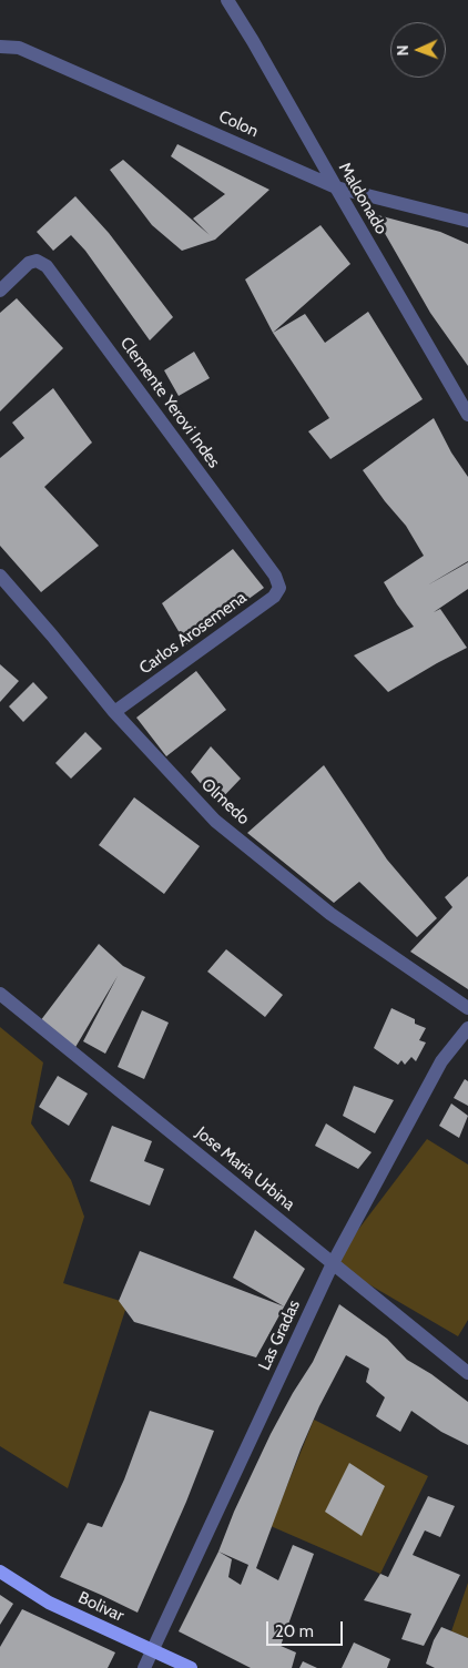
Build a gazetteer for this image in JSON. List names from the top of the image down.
{
  "streets": {
    "main road": ["Bolivar"],
    "street": [
      "Colon",
      "Maldonado",
      "Clemente Yerovi Indes",
      "Carlos Arosemena",
      "Olmedo",
      "Jose Maria Urbina",
      "Las Gradas"
    ]
  },
  "crossings": [
    ["Colon", "Maldonado"],
    ["Clemente Yerovi Indes", "Carlos Arosemena"],
    ["Carlos Arosemena", "Olmedo"],
    ["Jose Maria Urbina", "Las Gradas"],
    ["Las Gradas", "Bolivar"]
  ],
  "scale_bar": "20 m",
  "north": "left"
}
